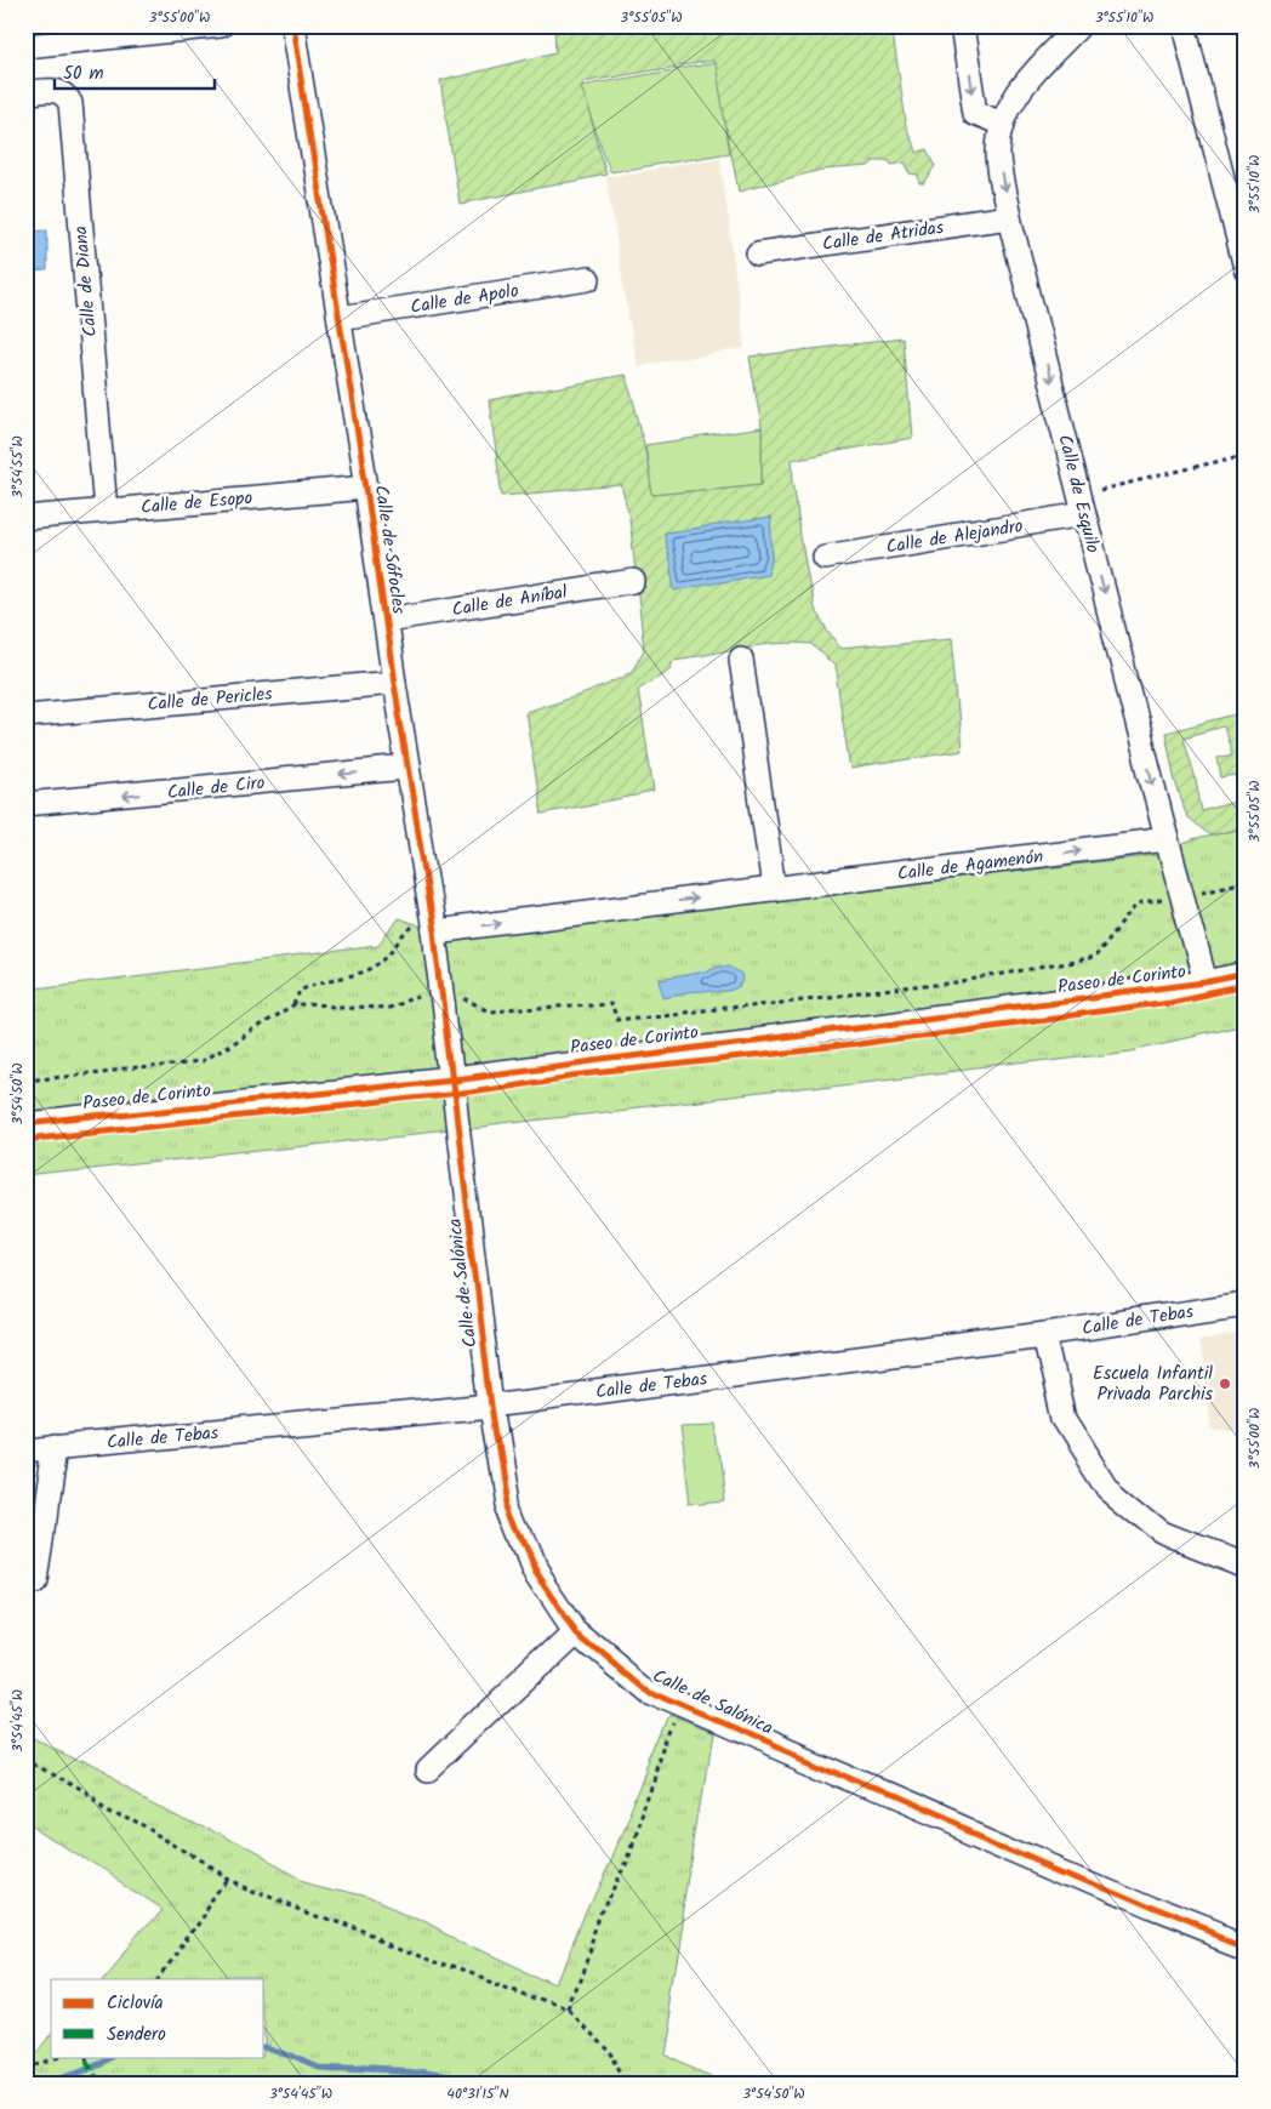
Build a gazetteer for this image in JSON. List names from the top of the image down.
{
  "streets": {
    "street": [
      "Calle de Atridas",
      "Calle de Diana",
      "Calle de Apolo",
      "Calle de Esquilo",
      "Calle de Esopo",
      "Calle de Alejandro",
      "Calle de Sófocles",
      "Calle de Aníbal",
      "Calle de Pericles",
      "Calle de Ciro",
      "Calle de Agamenón",
      "Paseo de Corinto",
      "Calle de Salónica",
      "Calle de Tebas"
    ]
  },
  "crossings": [
    ["Calle de Atridas", "Calle de Esquilo"],
    ["Calle de Diana", "Calle de Esopo"],
    ["Calle de Apolo", "Calle de Sófocles"],
    ["Calle de Esquilo", "Calle de Alejandro"],
    ["Calle de Esquilo", "Calle de Agamenón"],
    ["Calle de Esquilo", "Paseo de Corinto"],
    ["Calle de Esopo", "Calle de Sófocles"],
    ["Calle de Sófocles", "Calle de Aníbal"],
    ["Calle de Sófocles", "Calle de Pericles"],
    ["Calle de Sófocles", "Calle de Ciro"],
    ["Calle de Sófocles", "Calle de Agamenón"],
    ["Calle de Sófocles", "Paseo de Corinto"],
    ["Calle de Sófocles", "Calle de Salónica"],
    ["Paseo de Corinto", "Calle de Salónica"],
    ["Calle de Salónica", "Calle de Tebas"]
  ],
  "one_way": ["Calle de Esquilo", "Calle de Ciro", "Calle de Agamenón"],
  "places": ["Escuela Infantil Privada Parchis"],
  "legend": ["Ciclovía", "Sendero"],
  "scale_bar": "50 m",
  "coordinates": [
    "3°55'00\"W",
    "3°55'05\"W",
    "3°55'10\"W",
    "3°54'55\"W",
    "3°54'50\"W",
    "3°54'45\"W",
    "40°31'15\"N"
  ]
}
